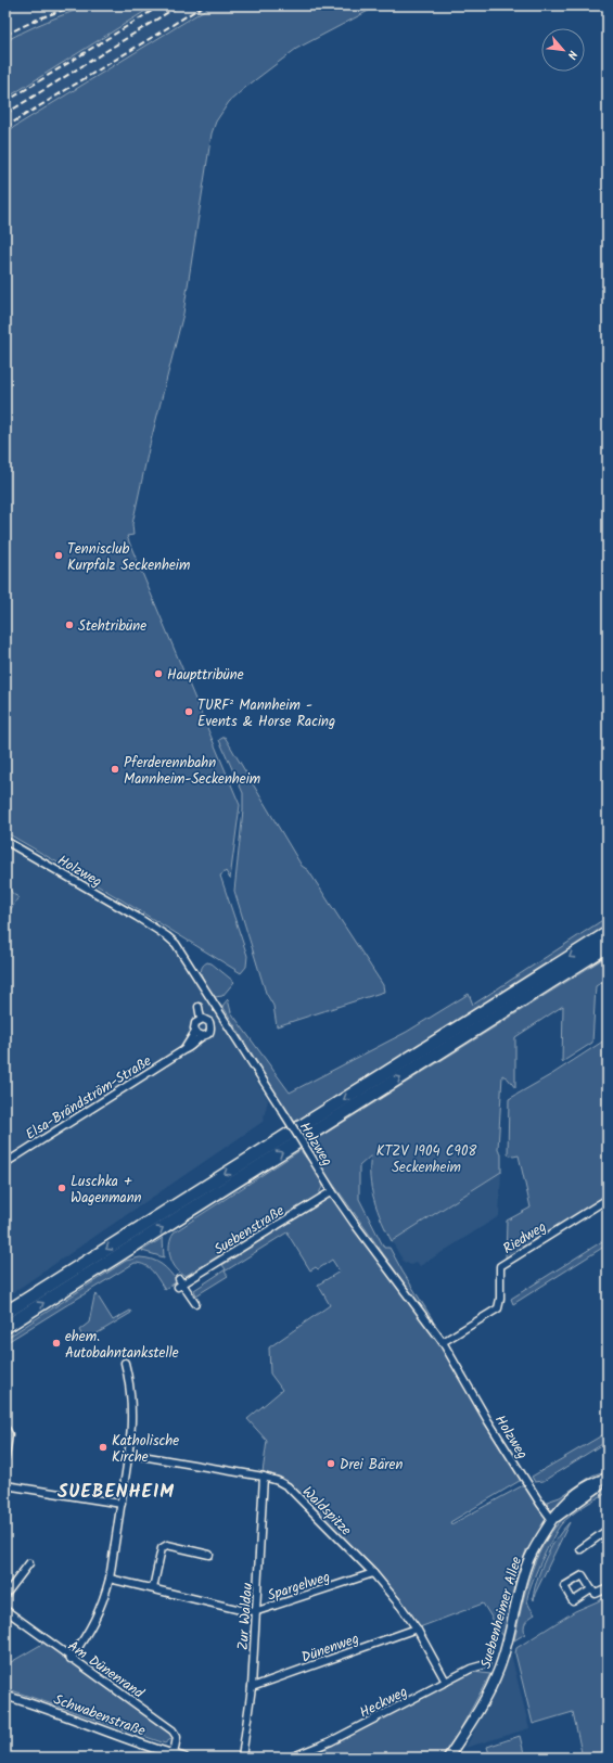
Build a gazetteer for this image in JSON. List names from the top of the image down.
{
  "streets": {
    "main road": ["Suebenheimer Allee"],
    "street": [
      "Holzweg",
      "Elsa-Brändström-Straße",
      "Suebenstraße",
      "Riedweg",
      "Waldspitze",
      "Spargelweg",
      "Zur Waldau",
      "Dünenweg",
      "Am Dünenrand",
      "Heckweg",
      "Schwabenstraße"
    ]
  },
  "crossings": [
    ["Holzweg", "Suebenstraße"],
    ["Holzweg", "Riedweg"],
    ["Holzweg", "Suebenheimer Allee"],
    ["Waldspitze", "Spargelweg"],
    ["Waldspitze", "Zur Waldau"],
    ["Waldspitze", "Dünenweg"],
    ["Waldspitze", "Heckweg"],
    ["Spargelweg", "Zur Waldau"],
    ["Zur Waldau", "Dünenweg"],
    ["Am Dünenrand", "Schwabenstraße"]
  ],
  "districts": ["SUEBENHEIM"],
  "parks": ["KTZV 1904 C908 Seckenheim"],
  "places": [
    "Tennisclub Kurpfalz Seckenheim",
    "Stehtribüne",
    "Haupttribüne",
    "TURF² Mannheim - Events & Horse Racing",
    "Pferderennbahn Mannheim-Seckenheim",
    "Luschka + Wagenmann",
    "ehem. Autobahntankstelle",
    "Katholische Kirche",
    "Drei Bären"
  ],
  "north": "bottom right"
}
